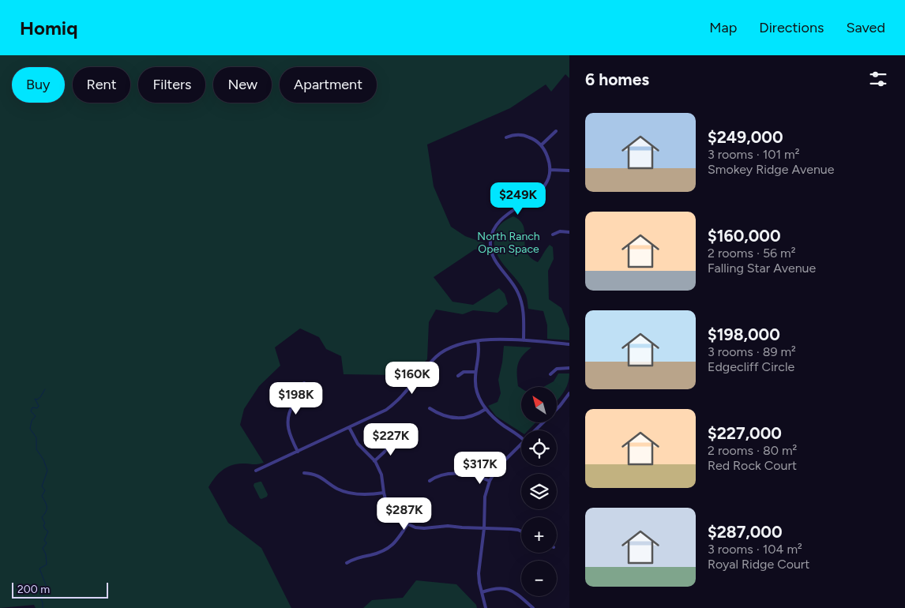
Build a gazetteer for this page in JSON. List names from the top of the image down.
{
  "parks": ["North Ranch Open Space"],
  "scale_bar": "200 m",
  "north": "top left",
  "page": {
    "header": "Homiq",
    "nav": ["Map", "Directions", "Saved"],
    "heading": "6 homes",
    "chip": [
      "Buy",
      "Rent",
      "Filters",
      "New",
      "Apartment"
    ],
    "list": [
      {
        "name": "$249,000",
        "note": "3 rooms · 101 m² · Smokey Ridge Avenue"
      },
      {
        "name": "$160,000",
        "note": "2 rooms · 56 m² · Falling Star Avenue"
      },
      {
        "name": "$198,000",
        "note": "3 rooms · 89 m² · Edgecliff Circle"
      },
      {
        "name": "$227,000",
        "note": "2 rooms · 80 m² · Red Rock Court"
      },
      {
        "name": "$287,000",
        "note": "3 rooms · 104 m² · Royal Ridge Court"
      }
    ],
    "price": [
      "$249K",
      "$160K",
      "$198K",
      "$227K",
      "$317K",
      "$287K"
    ],
    "map_buttons": ["+", "−"],
    "scale": "200 m"
  }
}
